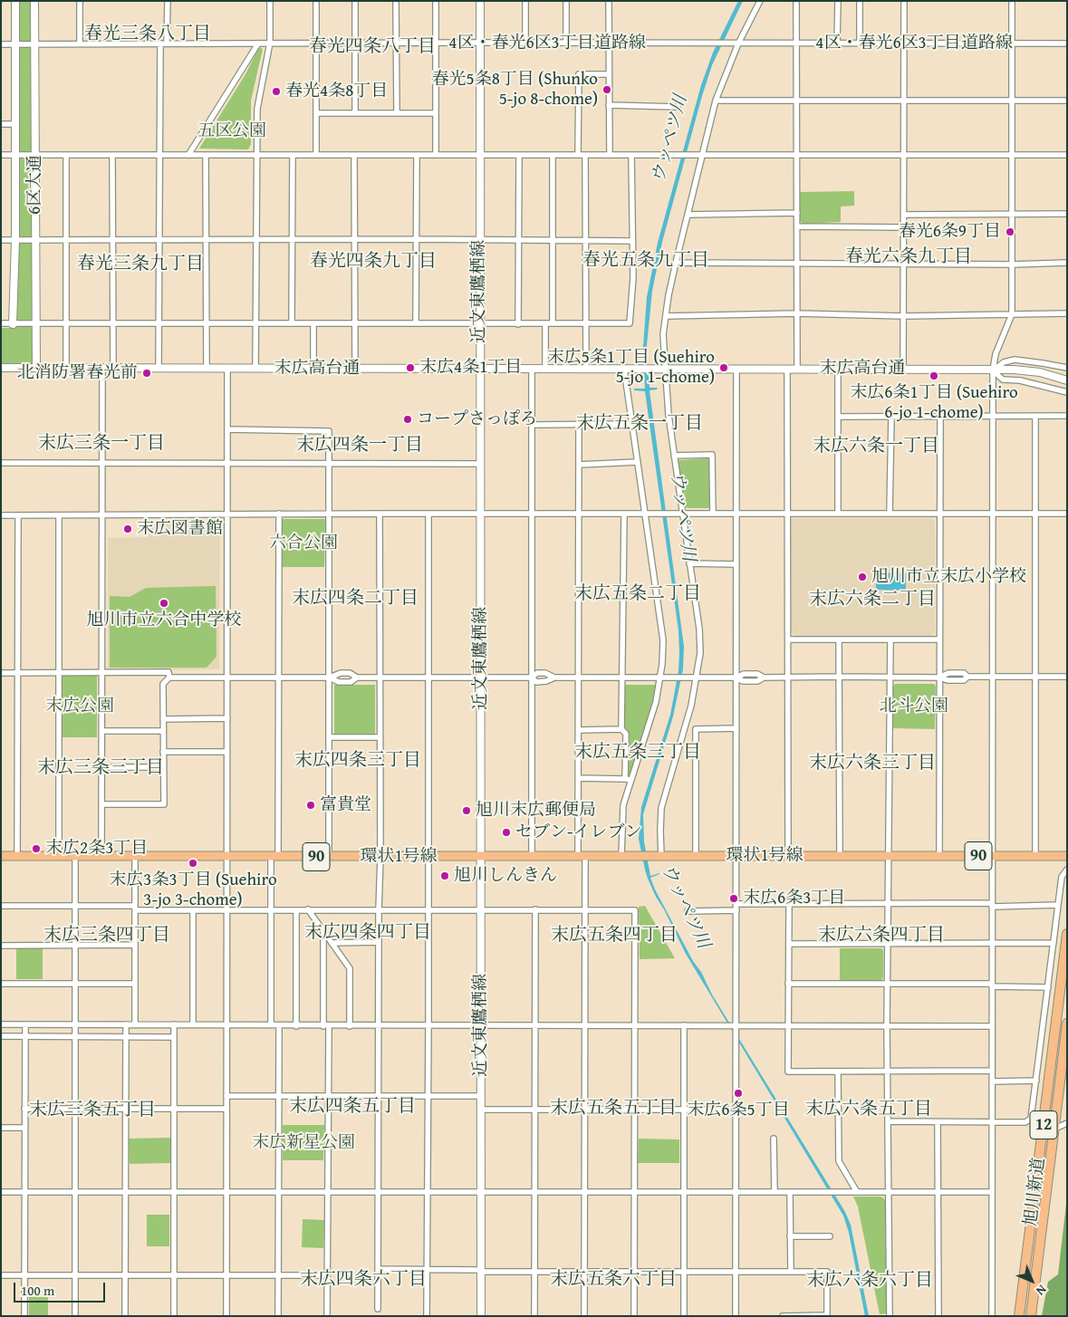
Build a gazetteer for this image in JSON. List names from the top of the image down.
{
  "streets": {
    "highway": ["12", "旭川新道"],
    "main road": ["環状1号線", "90"],
    "street": [
      "4区・春光6区3丁目道路線",
      "6区大通",
      "近文東鷹栖線",
      "末広高台通"
    ]
  },
  "crossings": [
    ["4区・春光6区3丁目道路線", "6区大通"],
    ["4区・春光6区3丁目道路線", "近文東鷹栖線"],
    ["6区大通", "末広高台通"],
    ["近文東鷹栖線", "末広高台通"],
    ["近文東鷹栖線", "環状1号線"]
  ],
  "districts": [
    "春光三条八丁目",
    "春光四条八丁目",
    "春光六条九丁目",
    "春光五条九丁目",
    "春光四条九丁目",
    "春光三条九丁目",
    "末広五条一丁目",
    "末広三条一丁目",
    "末広四条一丁目",
    "末広六条一丁目",
    "末広五条二丁目",
    "末広四条二丁目",
    "末広六条二丁目",
    "末広五条三丁目",
    "末広四条三丁目",
    "末広六条三丁目",
    "末広三条三丁目",
    "末広四条四丁目",
    "末広三条四丁目",
    "末広五条四丁目",
    "末広六条四丁目",
    "末広四条五丁目",
    "末広五条五丁目",
    "末広六条五丁目",
    "末広三条五丁目",
    "末広四条六丁目",
    "末広五条六丁目",
    "末広六条六丁目"
  ],
  "water": ["ウッペツ川"],
  "parks": [
    "五区公園",
    "六合公園",
    "末広公園",
    "北斗公園",
    "末広新星公園"
  ],
  "places": [
    "春光5条8丁目 (Shunko 5-jo 8-chome)",
    "春光4条8丁目",
    "春光6条9丁目",
    "末広4条1丁目",
    "末広5条1丁目 (Suehiro 5-jo 1-chome)",
    "北消防署春光前",
    "末広6条1丁目 (Suehiro 6-jo 1-chome)",
    "コープさっぽろ",
    "末広図書館",
    "旭川市立末広小学校",
    "旭川市立六合中学校",
    "富貴堂",
    "旭川末広郵便局",
    "セブン-イレブン",
    "末広2条3丁目",
    "末広3条3丁目 (Suehiro 3-jo 3-chome)",
    "旭川しんきん",
    "末広6条3丁目",
    "末広6条5丁目"
  ],
  "scale_bar": "100 m",
  "north": "bottom right"
}
